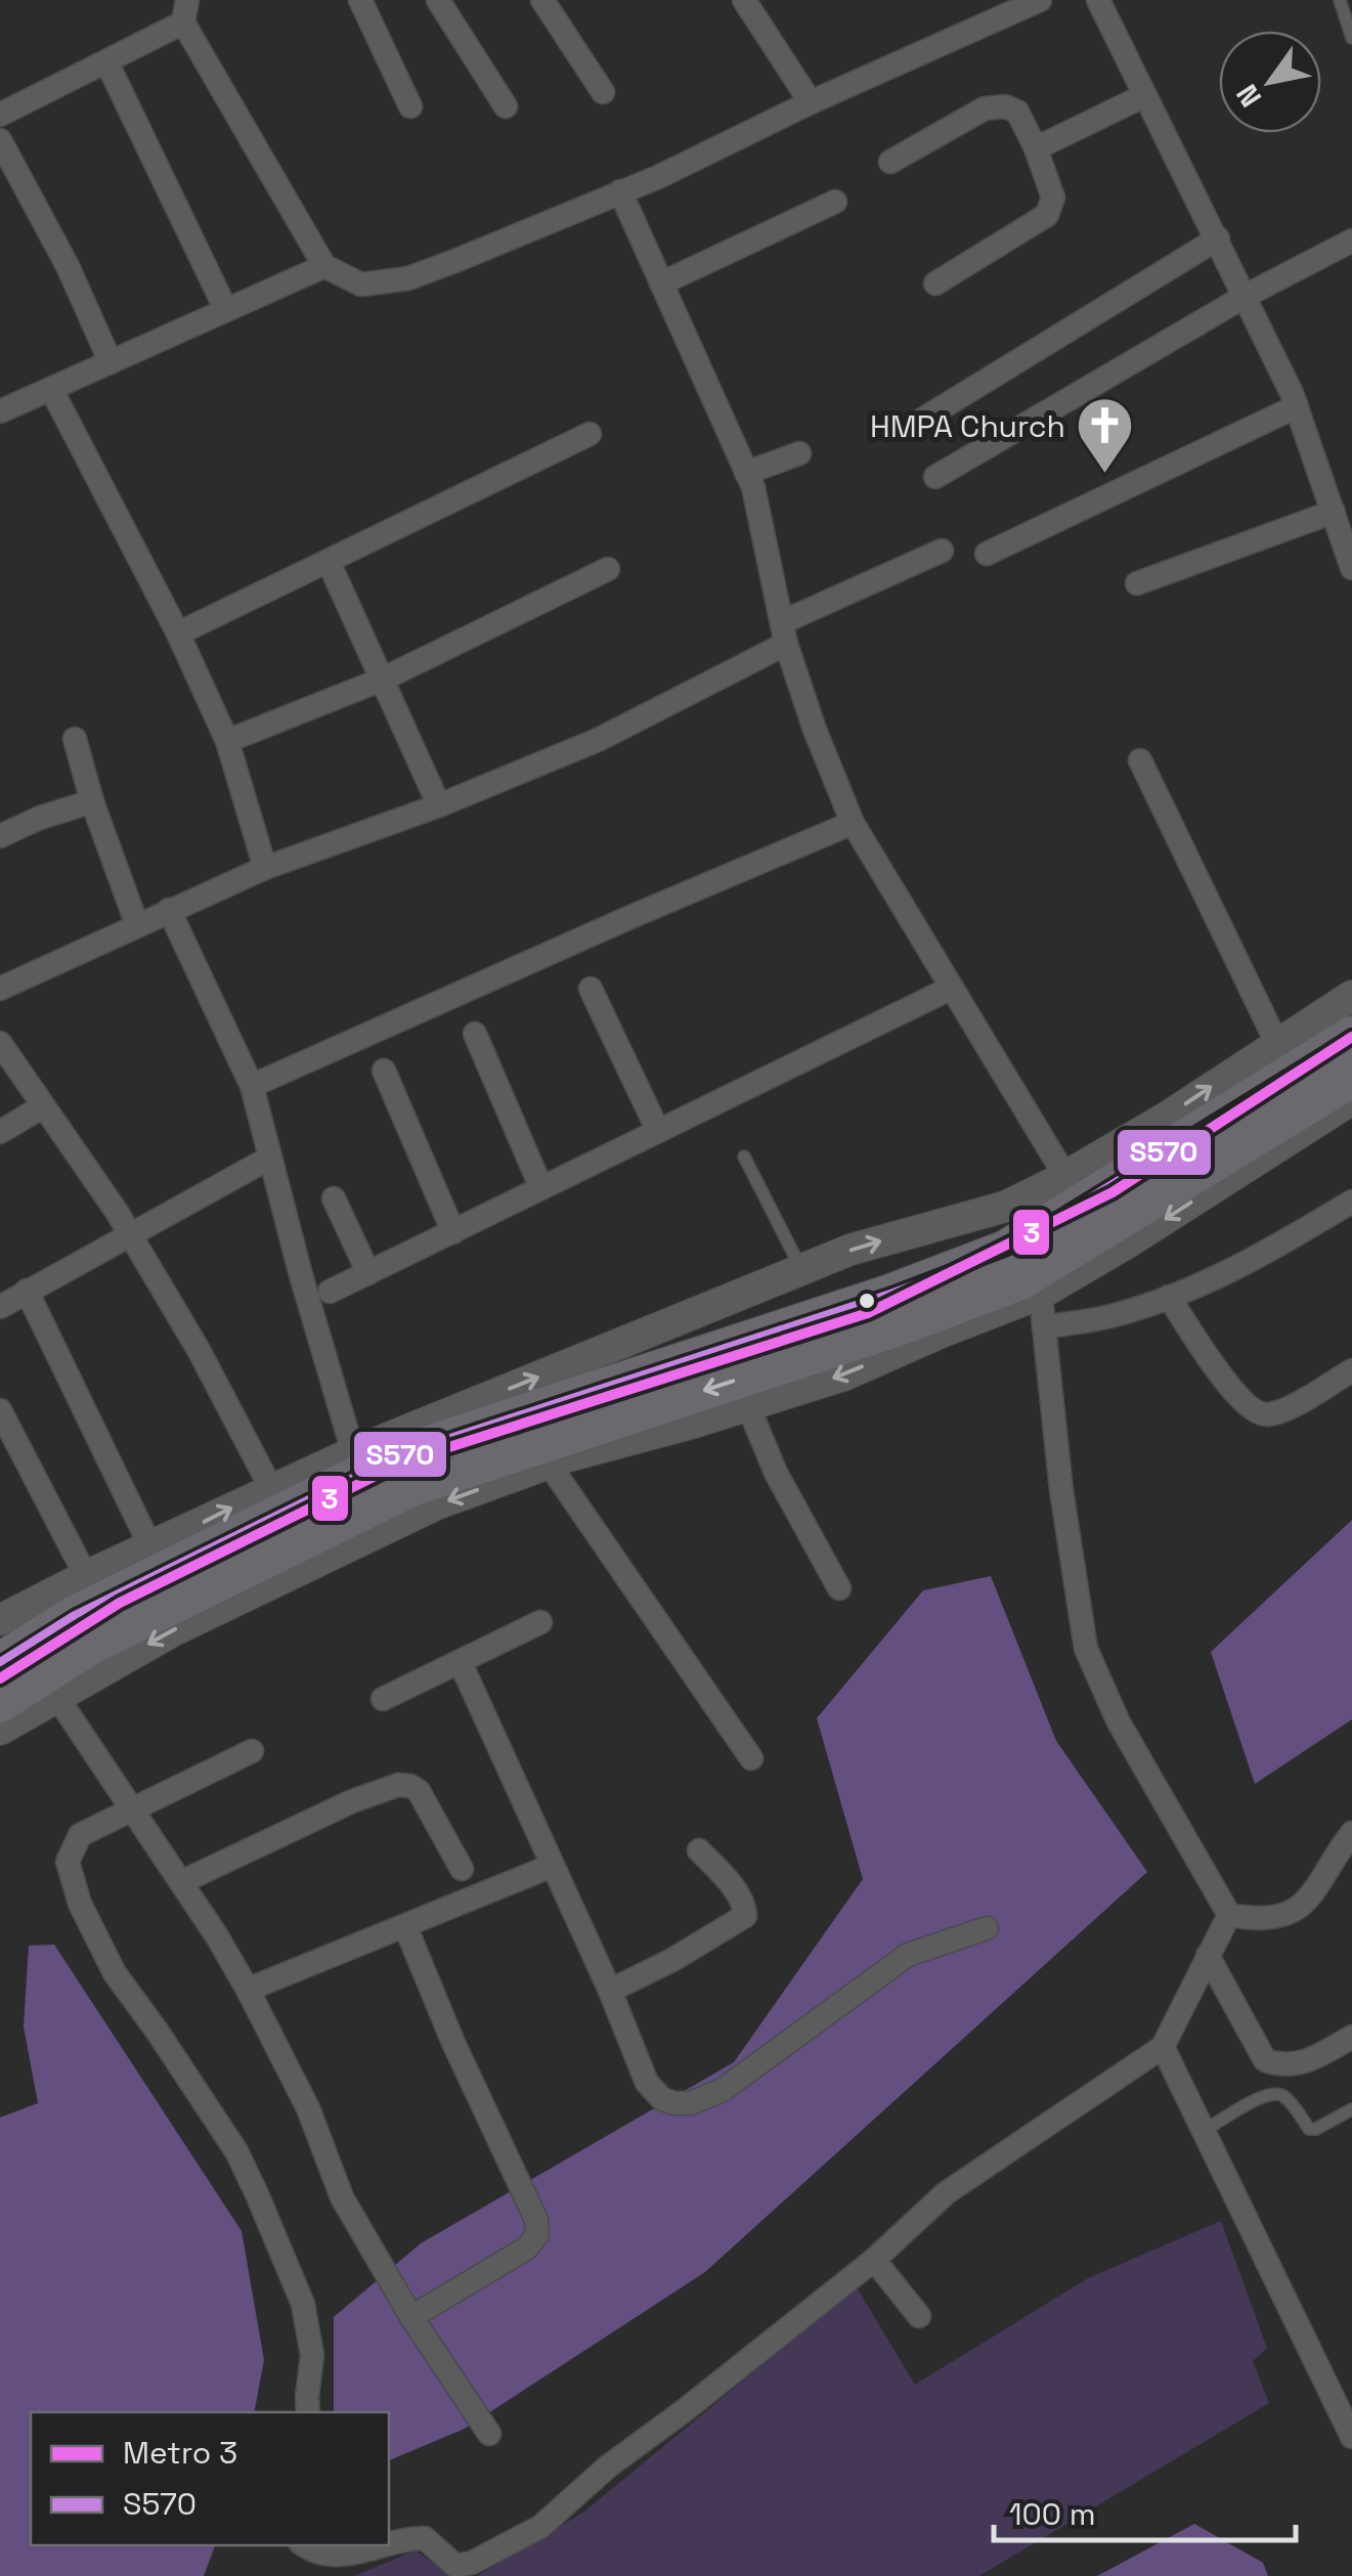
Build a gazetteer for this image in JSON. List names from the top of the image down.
{
  "places": {
    "church": ["HMPA Church"]
  },
  "lines": ["transit line S570", "metro line 3"],
  "legend": ["Metro 3", "S570"],
  "scale_bar": "100 m",
  "north": "bottom left"
}
